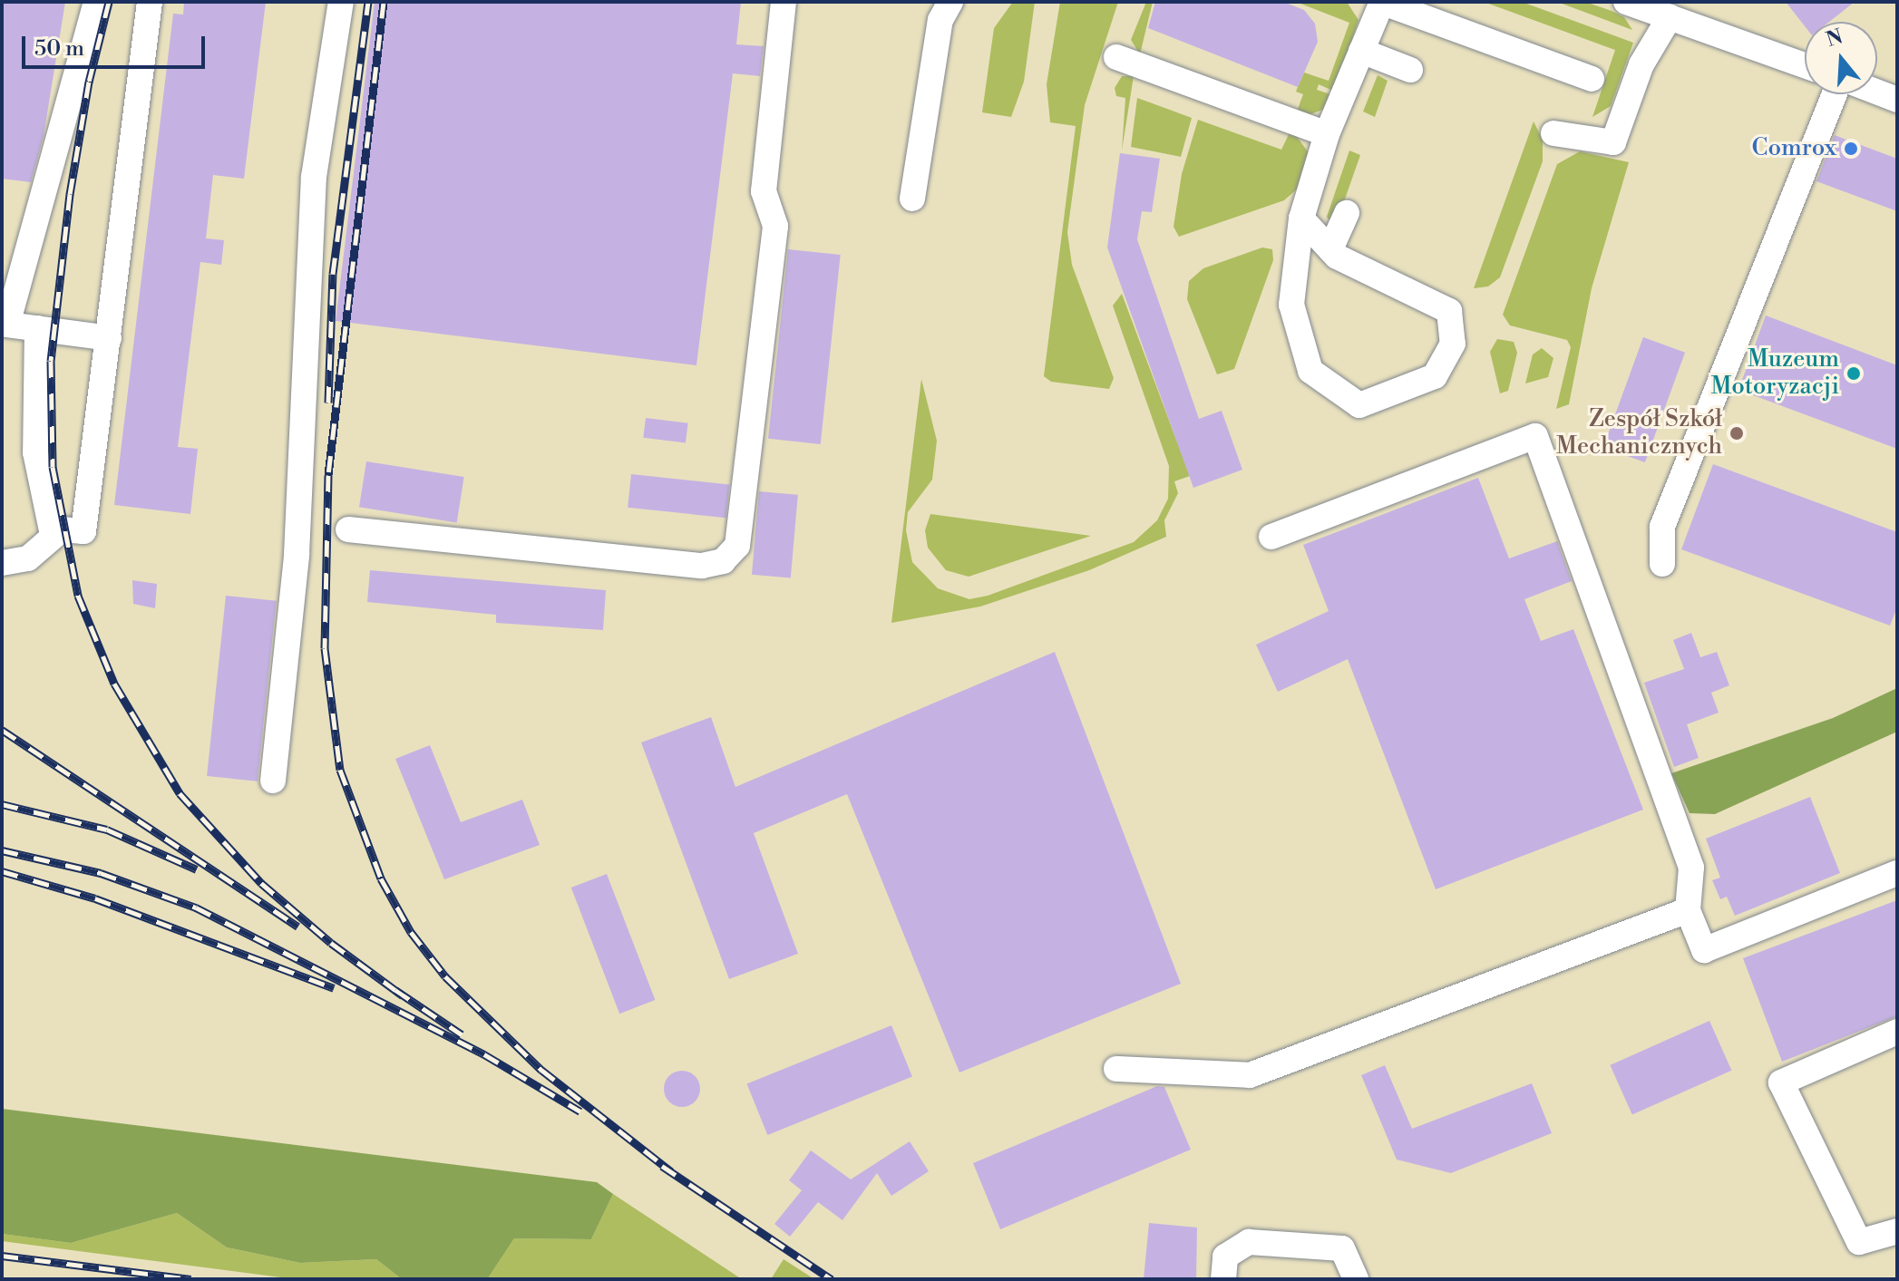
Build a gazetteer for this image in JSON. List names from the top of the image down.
{
  "places": ["Comrox", "Muzeum Motoryzacji", "Zespół Szkół Mechanicznych"],
  "scale_bar": "50 m",
  "north": "top"
}
